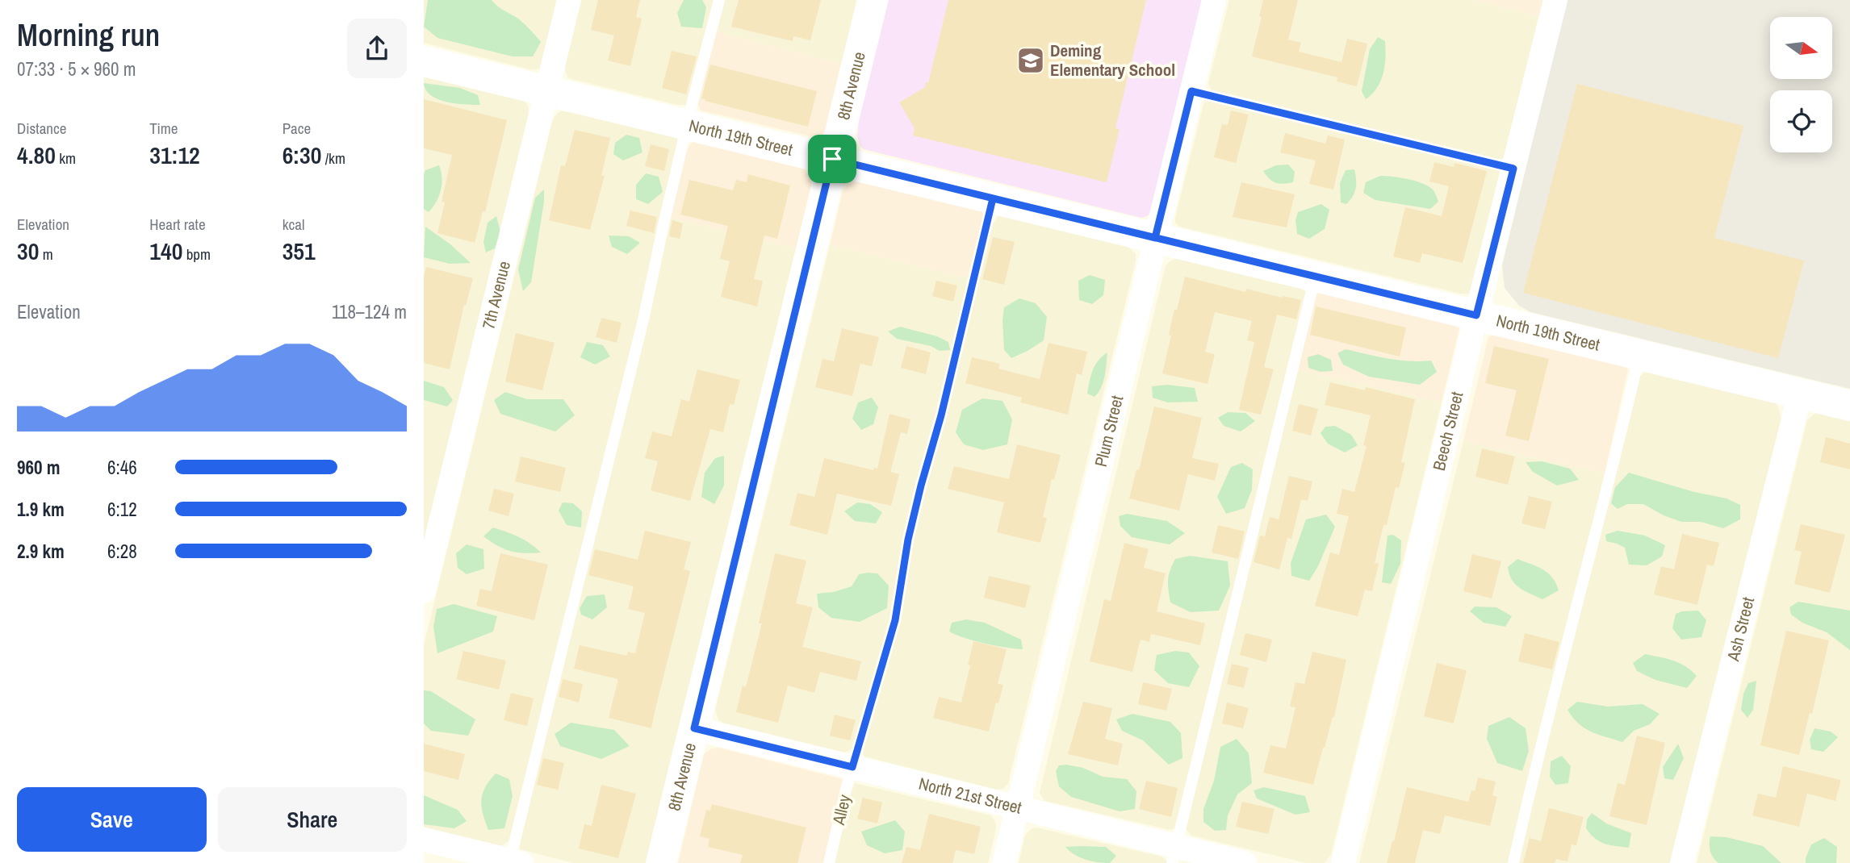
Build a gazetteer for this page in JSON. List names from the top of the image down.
{
  "streets": {
    "street": [
      "8th Avenue",
      "North 19th Street",
      "7th Avenue",
      "Plum Street",
      "Beech Street",
      "Ash Street",
      "North 21st Street"
    ],
    "lane": ["Alley"]
  },
  "crossings": [
    ["8th Avenue", "North 19th Street"],
    ["8th Avenue", "North 21st Street"],
    ["North 19th Street", "7th Avenue"],
    ["North 19th Street", "Plum Street"],
    ["North 19th Street", "Beech Street"],
    ["North 19th Street", "Ash Street"],
    ["North 19th Street", "Alley"],
    ["Plum Street", "North 21st Street"],
    ["North 21st Street", "Alley"]
  ],
  "places": {
    "school or university": ["Deming Elementary School"]
  },
  "north": "right",
  "page": {
    "heading": ["Morning run", "07:33 · 5 × 960 m"],
    "stats": [
      ["Distance", "4.80 km"],
      ["Time", "31:12"],
      ["Pace", "6:30 /km"],
      ["Elevation", "30 m"],
      ["Heart rate", "140 bpm"],
      ["kcal", "351"]
    ],
    "chart": ["Elevation", "118–124 m"],
    "list": [
      {
        "name": "960 m",
        "note": "6:46"
      },
      {
        "name": "1.9 km",
        "note": "6:12"
      },
      {
        "name": "2.9 km",
        "note": "6:28"
      }
    ],
    "buttons": ["Save", "Share"]
  }
}
